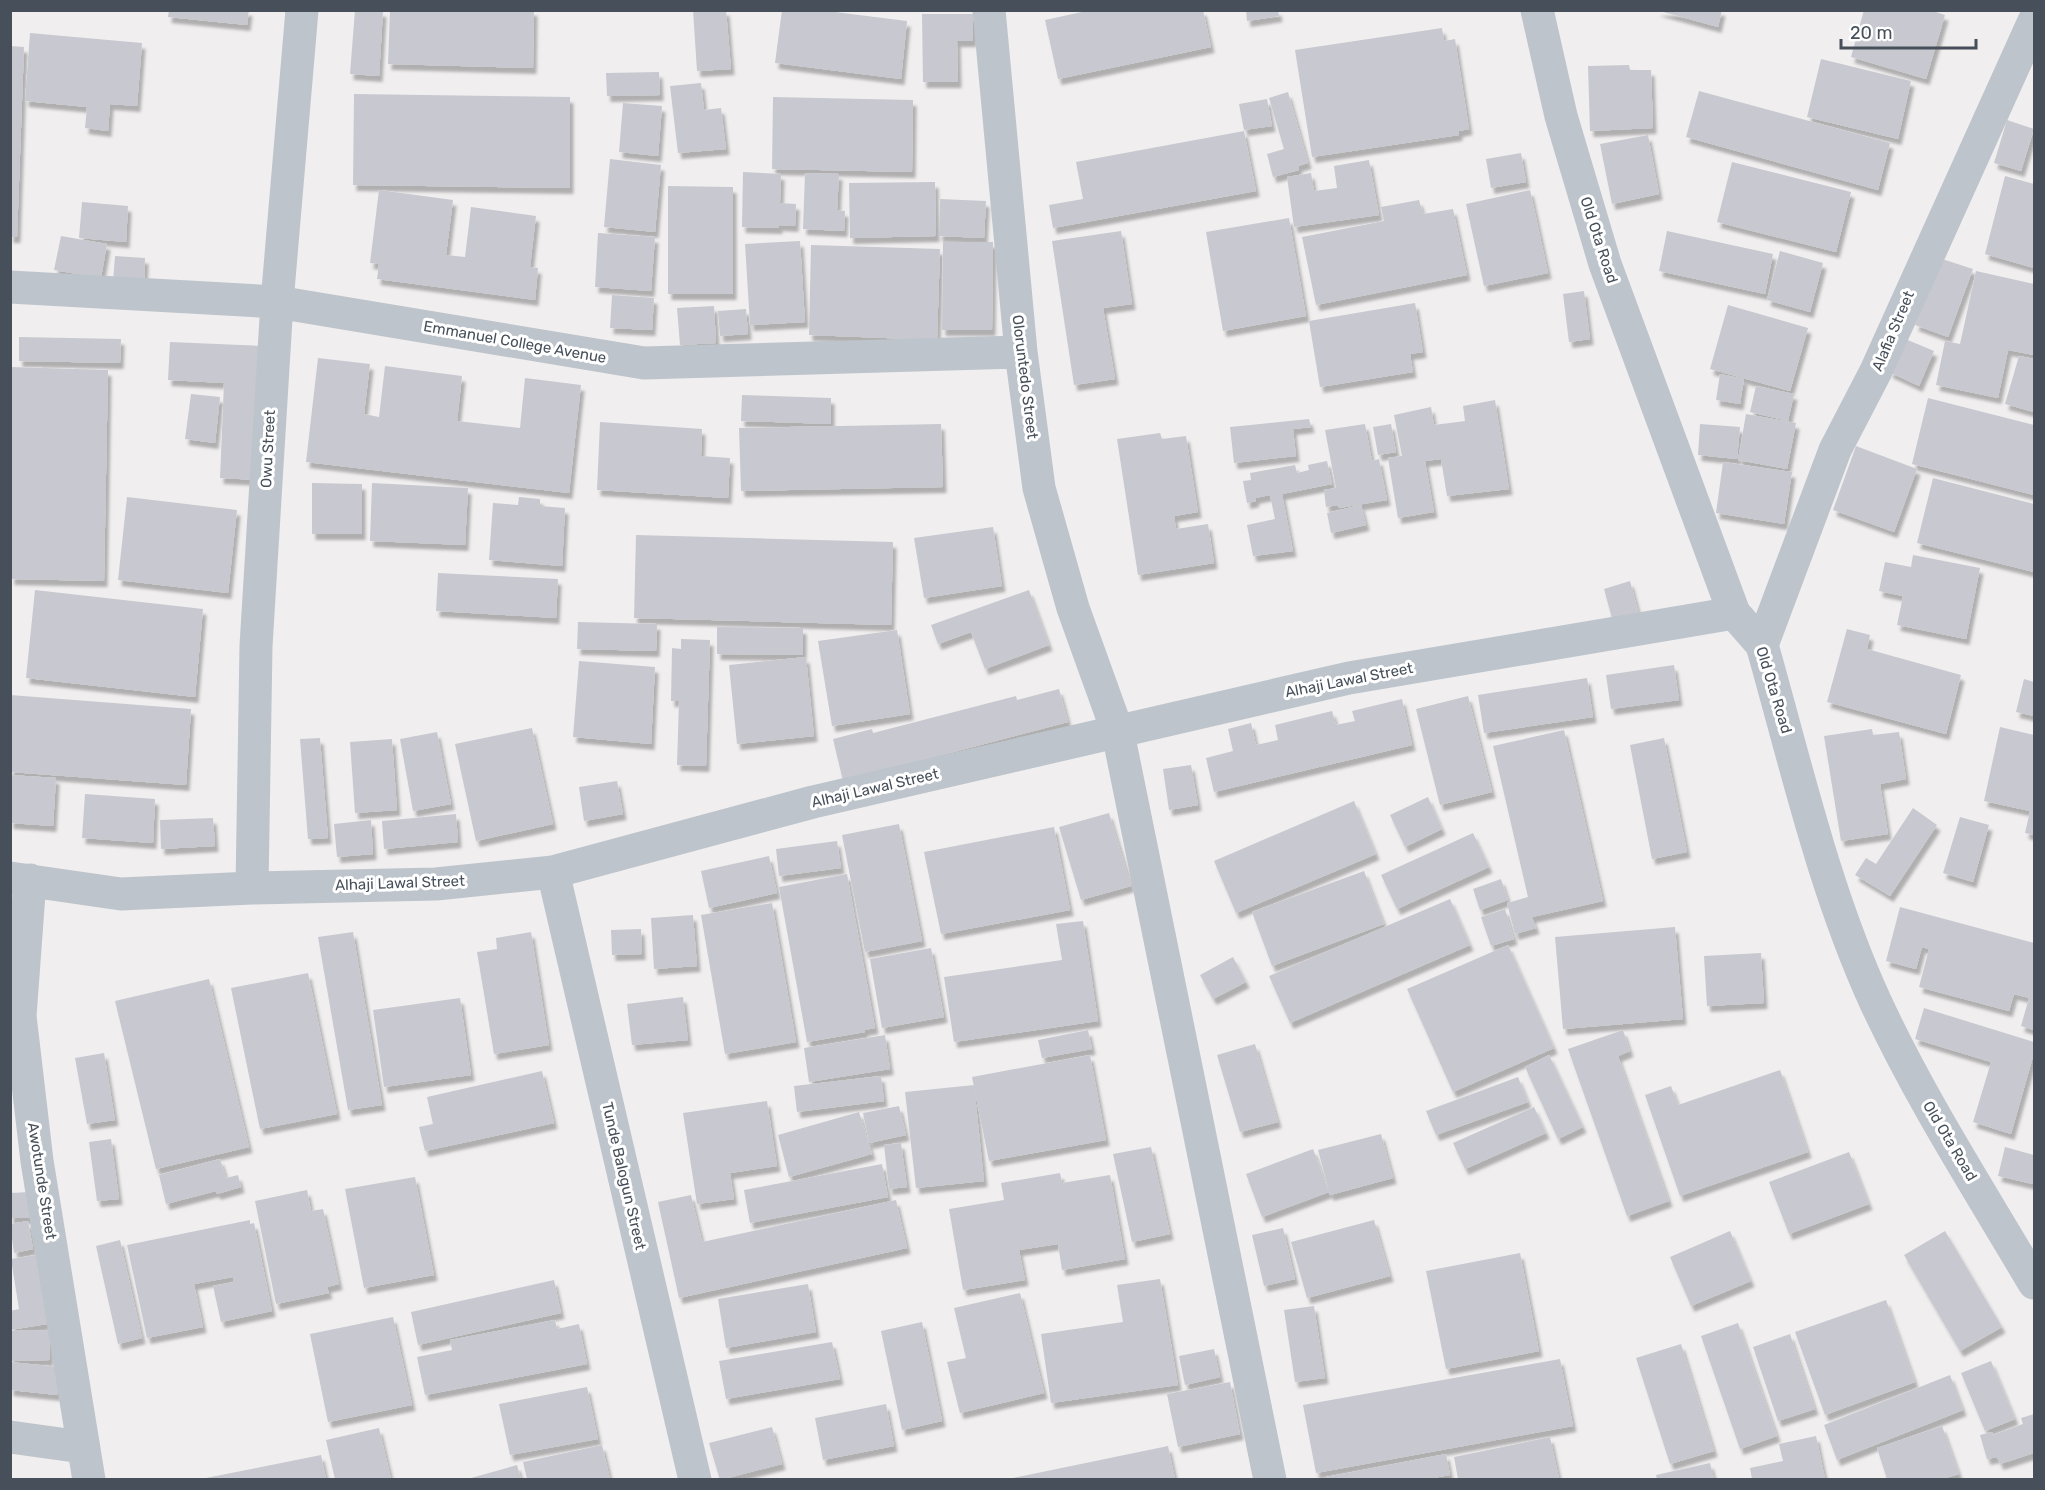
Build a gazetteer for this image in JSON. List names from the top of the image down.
{
  "streets": {
    "street": [
      "Old Ota Road",
      "Alafia Street",
      "Emmanuel College Avenue",
      "Oloruntedo Street",
      "Owu Street",
      "Alhaji Lawal Street",
      "Tunde Balogun Street",
      "Awotunde Street"
    ]
  },
  "crossings": [
    ["Old Ota Road", "Alafia Street"],
    ["Old Ota Road", "Alhaji Lawal Street"],
    ["Emmanuel College Avenue", "Oloruntedo Street"],
    ["Emmanuel College Avenue", "Owu Street"],
    ["Oloruntedo Street", "Alhaji Lawal Street"],
    ["Owu Street", "Alhaji Lawal Street"],
    ["Alhaji Lawal Street", "Tunde Balogun Street"],
    ["Alhaji Lawal Street", "Awotunde Street"]
  ],
  "scale_bar": "20 m"
}
